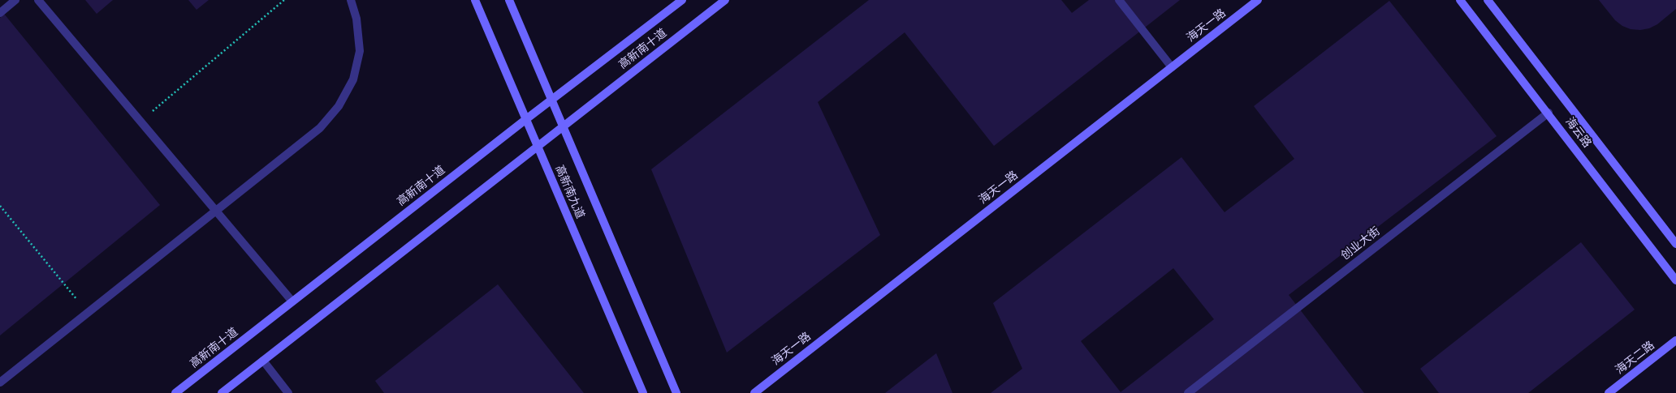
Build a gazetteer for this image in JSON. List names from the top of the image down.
{
  "streets": {
    "street": [
      "海天一路",
      "高新南十道",
      "海云路",
      "高新南九道",
      "创业大街",
      "海天二路"
    ]
  },
  "crossings": [
    ["高新南十道", "高新南九道"],
    ["海云路", "创业大街"]
  ]
}
